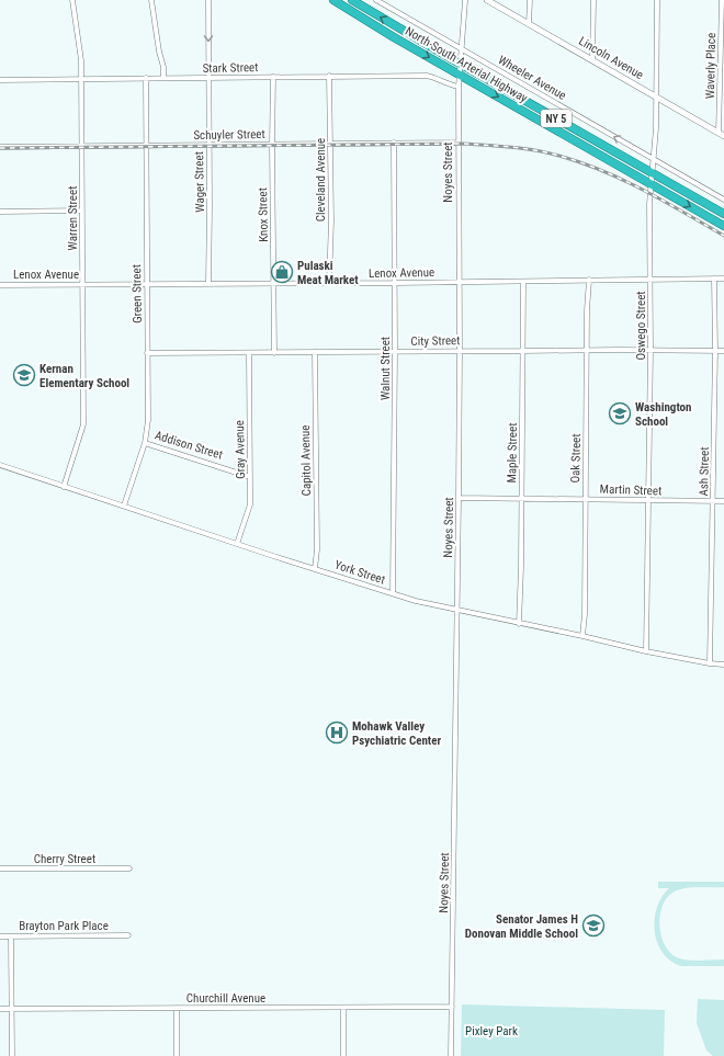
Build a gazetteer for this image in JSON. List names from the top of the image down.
{
  "streets": {
    "highway": ["North-South Arterial Highway", "NY 5"],
    "street": [
      "Lincoln Avenue",
      "Waverly Place",
      "Stark Street",
      "Wheeler Avenue",
      "Schuyler Street",
      "Noyes Street",
      "Cleveland Avenue",
      "Wager Street",
      "Knox Street",
      "Warren Street",
      "Lenox Avenue",
      "Green Street",
      "Oswego Street",
      "City Street",
      "Walnut Street",
      "Addison Street",
      "Gray Avenue",
      "Maple Street",
      "Oak Street",
      "Capitol Avenue",
      "Ash Street",
      "Martin Street",
      "York Street",
      "Cherry Street",
      "Brayton Park Place",
      "Churchill Avenue"
    ]
  },
  "crossings": [
    ["Lincoln Avenue", "Waverly Place"],
    ["Lincoln Avenue", "Oswego Street"],
    ["North-South Arterial Highway", "Noyes Street"],
    ["North-South Arterial Highway", "Oswego Street"],
    ["Stark Street", "Noyes Street"],
    ["Stark Street", "Cleveland Avenue"],
    ["Stark Street", "Wager Street"],
    ["Stark Street", "Knox Street"],
    ["Stark Street", "Warren Street"],
    ["Stark Street", "Green Street"],
    ["Wheeler Avenue", "Noyes Street"],
    ["Wheeler Avenue", "Oswego Street"],
    ["Schuyler Street", "Noyes Street"],
    ["Schuyler Street", "Cleveland Avenue"],
    ["Schuyler Street", "Wager Street"],
    ["Schuyler Street", "Knox Street"],
    ["Schuyler Street", "Warren Street"],
    ["Schuyler Street", "Green Street"],
    ["Schuyler Street", "Walnut Street"],
    ["Noyes Street", "Lenox Avenue"],
    ["Noyes Street", "City Street"],
    ["Noyes Street", "Martin Street"],
    ["Noyes Street", "York Street"],
    ["Noyes Street", "Churchill Avenue"],
    ["Cleveland Avenue", "Lenox Avenue"],
    ["Wager Street", "Lenox Avenue"],
    ["Knox Street", "Lenox Avenue"],
    ["Knox Street", "City Street"],
    ["Warren Street", "Lenox Avenue"],
    ["Warren Street", "York Street"],
    ["Lenox Avenue", "Green Street"],
    ["Lenox Avenue", "Oswego Street"],
    ["Lenox Avenue", "Walnut Street"],
    ["Lenox Avenue", "Maple Street"],
    ["Lenox Avenue", "Oak Street"],
    ["Lenox Avenue", "Ash Street"],
    ["Green Street", "City Street"],
    ["Green Street", "Addison Street"],
    ["Green Street", "York Street"],
    ["Oswego Street", "City Street"],
    ["Oswego Street", "Martin Street"],
    ["Oswego Street", "York Street"],
    ["City Street", "Walnut Street"],
    ["City Street", "Gray Avenue"],
    ["City Street", "Maple Street"],
    ["City Street", "Oak Street"],
    ["City Street", "Capitol Avenue"],
    ["City Street", "Ash Street"],
    ["Walnut Street", "York Street"],
    ["Addison Street", "Gray Avenue"],
    ["Gray Avenue", "York Street"],
    ["Maple Street", "Martin Street"],
    ["Maple Street", "York Street"],
    ["Oak Street", "Martin Street"],
    ["Oak Street", "York Street"],
    ["Capitol Avenue", "York Street"],
    ["Ash Street", "Martin Street"],
    ["Ash Street", "York Street"]
  ],
  "one_way": ["Wheeler Avenue"],
  "parks": ["Pixley Park"],
  "places": {
    "shop": ["Pulaski Meat Market"],
    "school or university": ["Kernan Elementary School", "Washington School", "Senator James H Donovan Middle School"],
    "hospital": ["Mohawk Valley Psychiatric Center"]
  }
}
